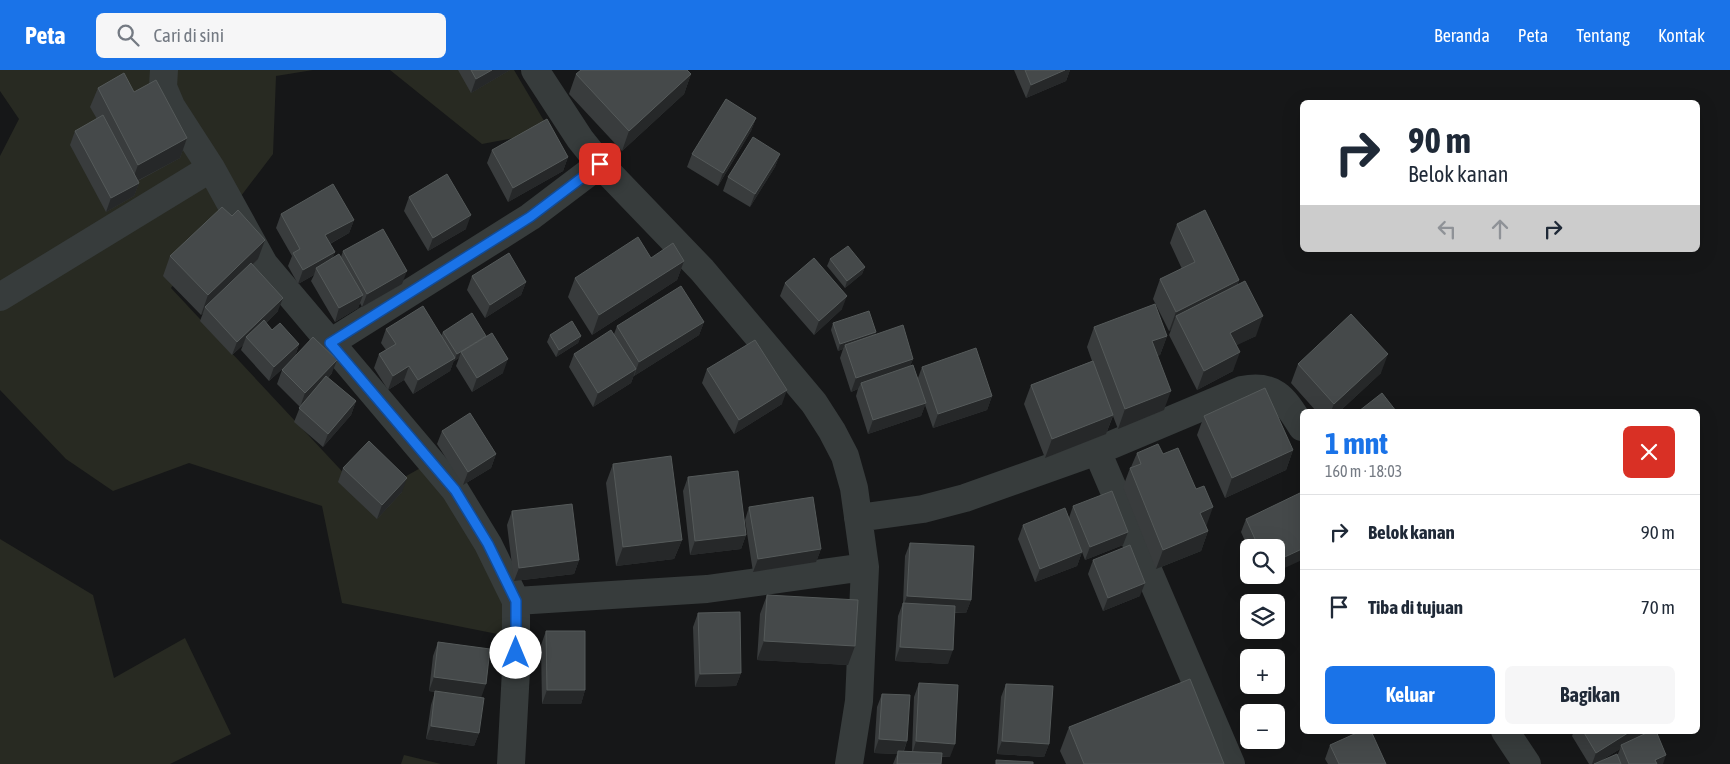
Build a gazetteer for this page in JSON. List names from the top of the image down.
{
  "page": {
    "header": "Peta",
    "search": "Cari di sini",
    "nav": [
      "Beranda",
      "Peta",
      "Tentang",
      "Kontak"
    ],
    "turn": ["90 m", "Belok kanan"],
    "heading": ["1 mnt", "160 m · 18:03"],
    "list": [
      {
        "name": "Belok kanan",
        "value": "90 m"
      },
      {
        "name": "Tiba di tujuan",
        "value": "70 m"
      }
    ],
    "map_buttons": ["+", "−"],
    "buttons": ["Keluar", "Bagikan"]
  }
}
